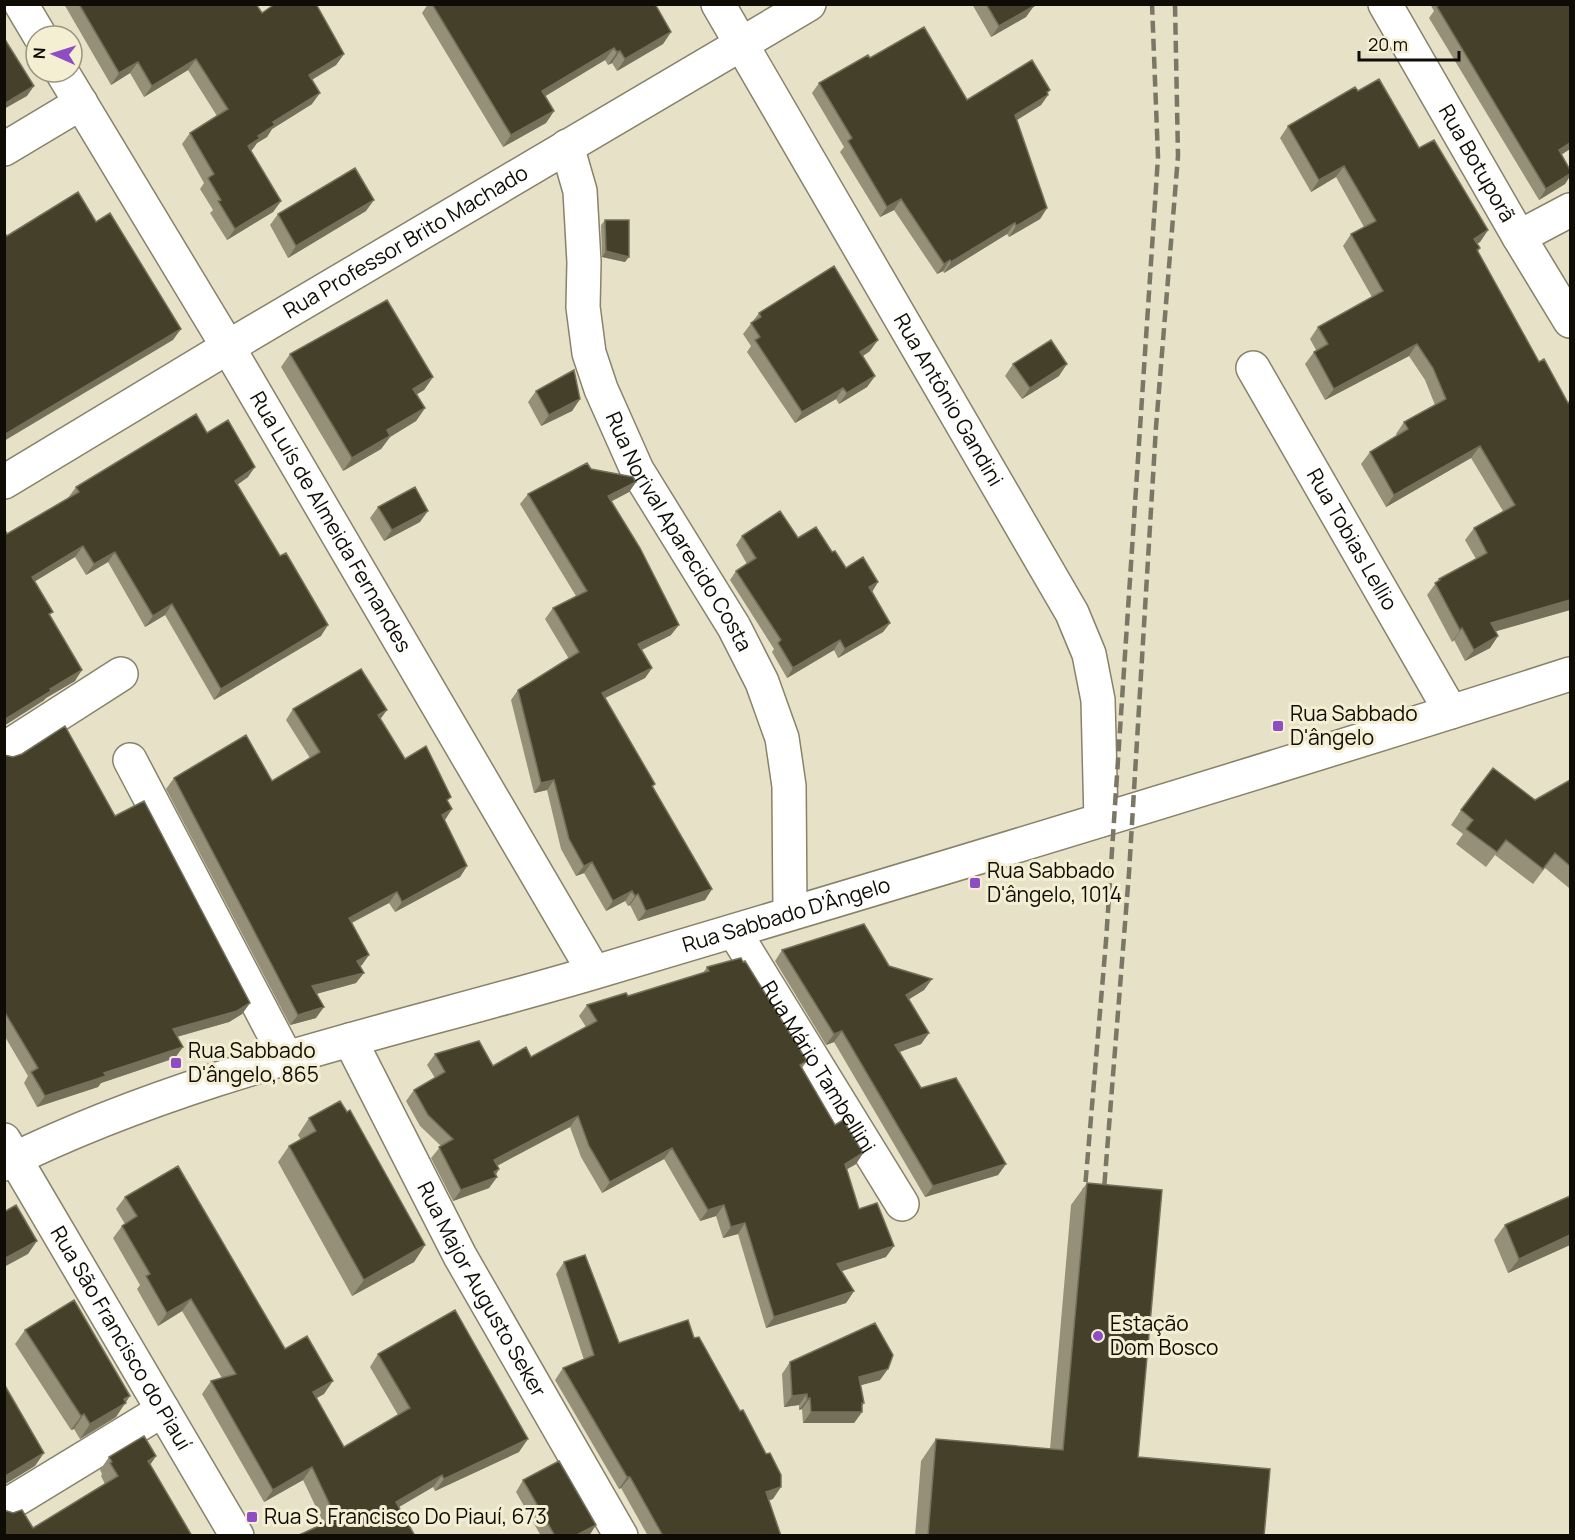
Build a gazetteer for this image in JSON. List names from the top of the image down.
{
  "streets": {
    "street": [
      "Rua Botuporã",
      "Rua Professor Brito Machado",
      "Rua Antônio Gandini",
      "Rua Luís de Almeida Fernandes",
      "Rua Norival Aparecido Costa",
      "Rua Tobias Lellio",
      "Rua Sabbado D'Ângelo",
      "Rua Mário Tambellini",
      "Rua Major Augusto Seker",
      "Rua São Francisco do Piauí"
    ]
  },
  "crossings": [
    ["Rua Professor Brito Machado", "Rua Antônio Gandini"],
    ["Rua Professor Brito Machado", "Rua Luís de Almeida Fernandes"],
    ["Rua Professor Brito Machado", "Rua Norival Aparecido Costa"],
    ["Rua Antônio Gandini", "Rua Sabbado D'Ângelo"],
    ["Rua Luís de Almeida Fernandes", "Rua Sabbado D'Ângelo"],
    ["Rua Norival Aparecido Costa", "Rua Sabbado D'Ângelo"],
    ["Rua Tobias Lellio", "Rua Sabbado D'Ângelo"],
    ["Rua Sabbado D'Ângelo", "Rua Mário Tambellini"],
    ["Rua Sabbado D'Ângelo", "Rua Major Augusto Seker"],
    ["Rua Sabbado D'Ângelo", "Rua São Francisco do Piauí"]
  ],
  "places": {
    "transit": [
      "Rua Sabbado D'ângelo",
      "Rua Sabbado D'ângelo, 1014",
      "Rua Sabbado D'ângelo, 865",
      "Rua S. Francisco Do Piauí, 673"
    ],
    "other": ["Estação Dom Bosco"]
  },
  "scale_bar": "20 m",
  "north": "left"
}
